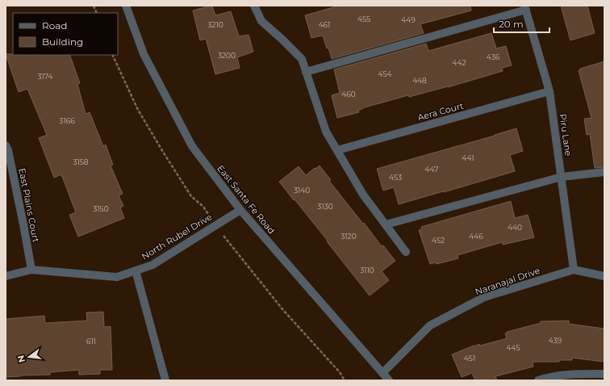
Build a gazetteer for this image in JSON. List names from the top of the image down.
{
  "streets": {
    "street": [
      "Aera Court",
      "Piru Lane",
      "East Santa Fe Road",
      "East Plains Court",
      "North Rubel Drive",
      "Naranajal Drive"
    ]
  },
  "crossings": [
    ["Aera Court", "Piru Lane"],
    ["Piru Lane", "Naranajal Drive"],
    ["East Santa Fe Road", "North Rubel Drive"],
    ["East Santa Fe Road", "Naranajal Drive"],
    ["East Plains Court", "North Rubel Drive"]
  ],
  "house_numbers": [
    "455",
    "449",
    "3210",
    "461",
    "3200",
    "436",
    "442",
    "454",
    "3174",
    "448",
    "460",
    "3166",
    "441",
    "3158",
    "447",
    "453",
    "3140",
    "3130",
    "3150",
    "440",
    "3120",
    "446",
    "452",
    "3110",
    "439",
    "611",
    "445",
    "451"
  ],
  "legend": ["Road", "Building"],
  "scale_bar": "20 m",
  "north": "left"
}
